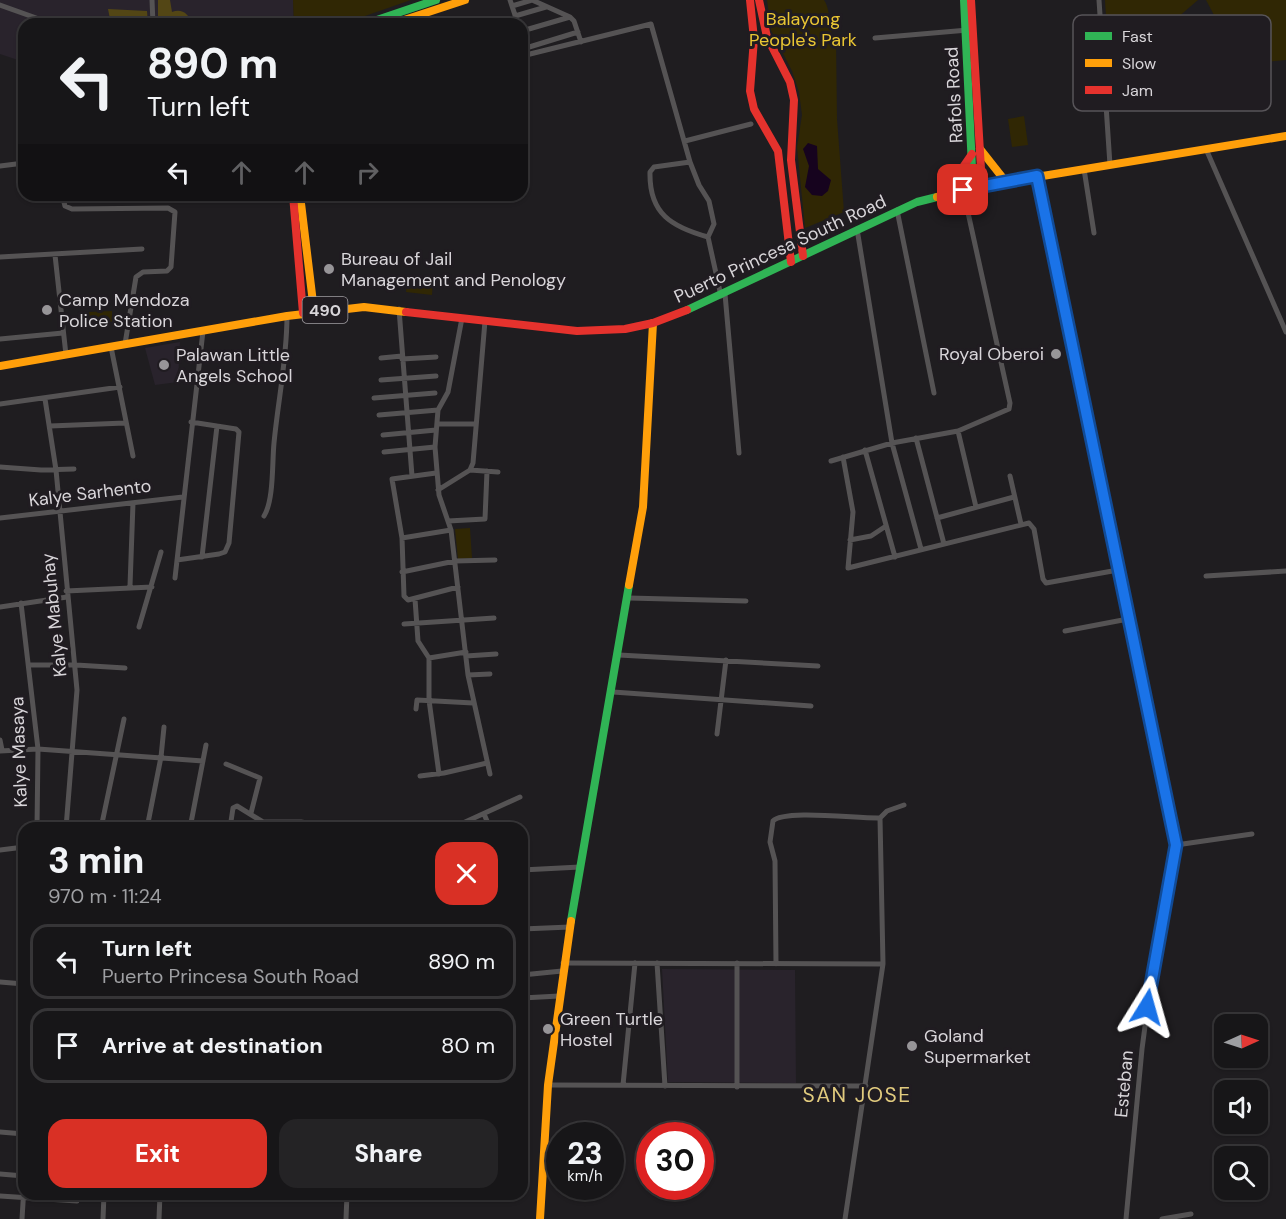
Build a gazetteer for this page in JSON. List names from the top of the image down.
{
  "streets": {
    "street": [
      "Rafols Road",
      "Puerto Princesa South Road",
      "490",
      "Kalye Sarhento",
      "Kalye Mabuhay",
      "Kalye Masaya",
      "Esteban"
    ]
  },
  "crossings": [
    ["Rafols Road", "Puerto Princesa South Road"],
    ["Puerto Princesa South Road", "Esteban"],
    ["Kalye Sarhento", "Kalye Mabuhay"]
  ],
  "districts": ["SAN JOSE"],
  "parks": ["Balayong People's Park"],
  "places": [
    "Bureau of Jail Management and Penology",
    "Camp Mendoza Police Station",
    "Royal Oberoi",
    "Palawan Little Angels School",
    "Green Turtle Hostel",
    "Goland Supermarket"
  ],
  "legend": ["Fast", "Slow", "Jam"],
  "north": "right",
  "page": {
    "turn": ["890 m", "Turn left"],
    "heading": ["3 min", "970 m · 11:24"],
    "list": [
      {
        "name": "Turn left",
        "note": "Puerto Princesa South Road",
        "value": "890 m"
      },
      {
        "name": "Arrive at destination",
        "value": "80 m"
      }
    ],
    "buttons": ["Exit", "Share"],
    "speed": "23 km/h",
    "limit": "30"
  }
}
